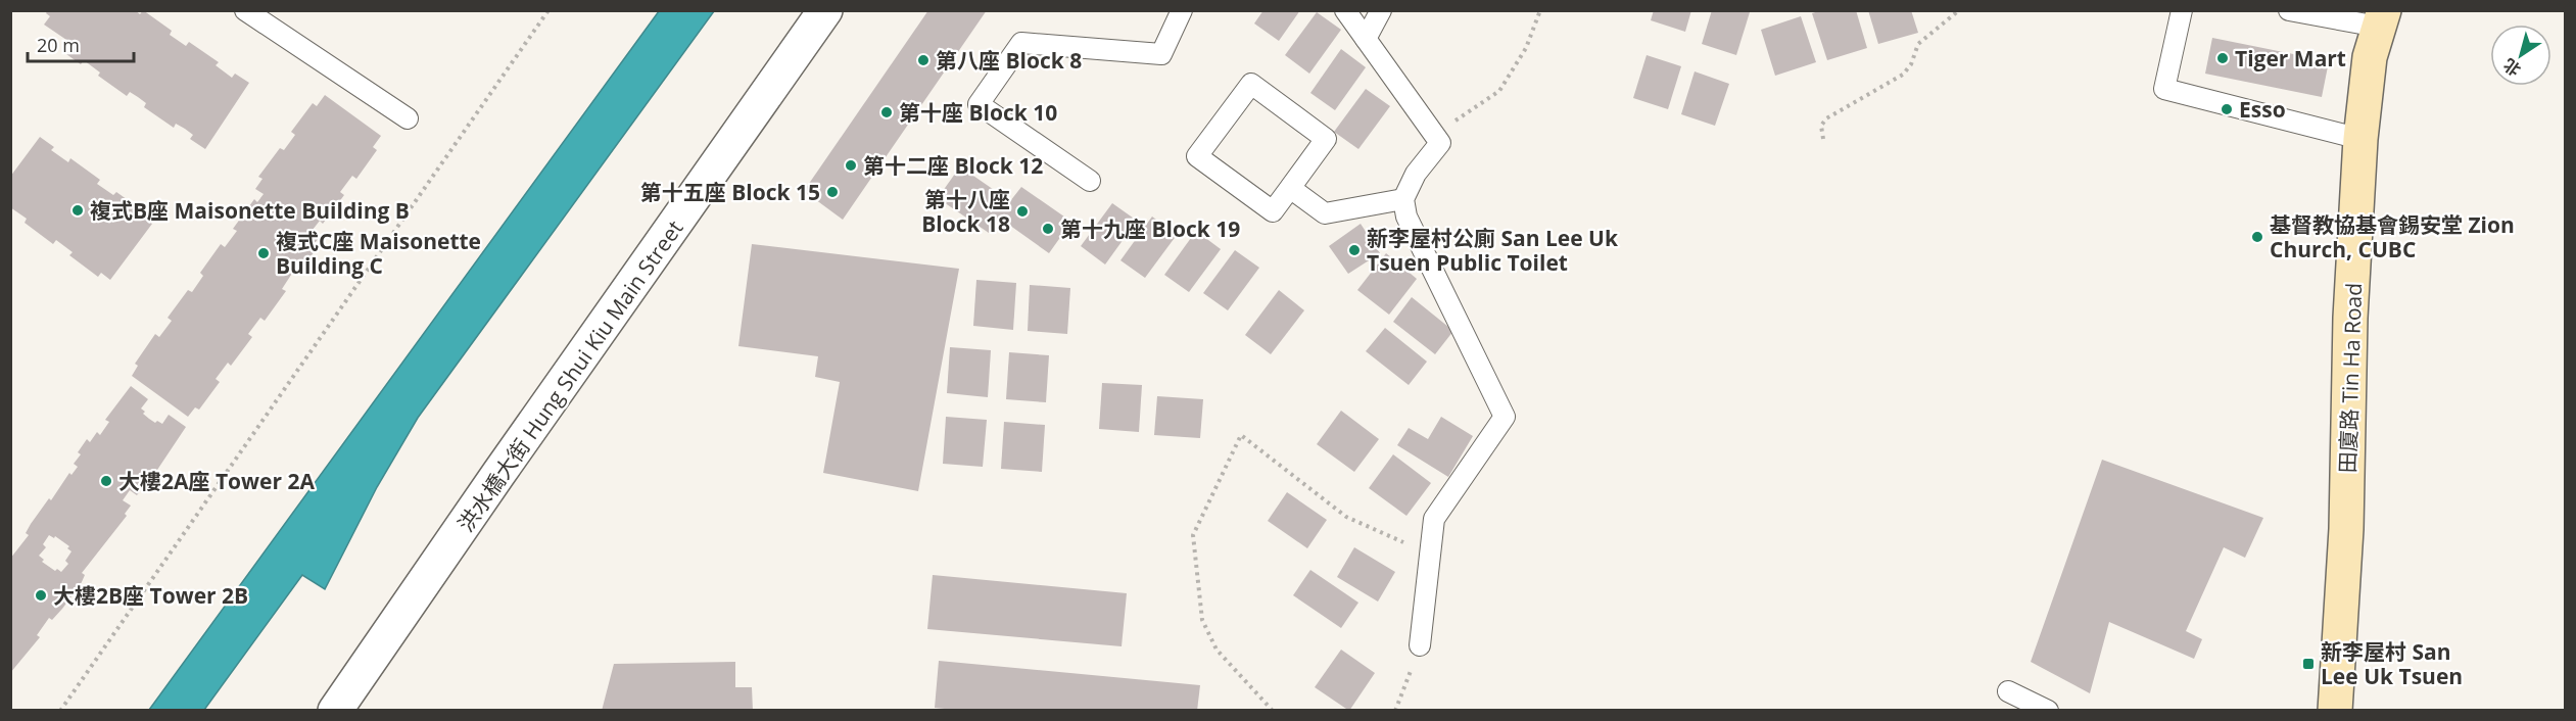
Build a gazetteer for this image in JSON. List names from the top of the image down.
{
  "streets": {
    "street": ["洪水橋大街 Hung Shui Kiu Main Street", "田廈路 Tin Ha Road"]
  },
  "places": {
    "other": [
      "Tiger Mart",
      "第八座 Block 8",
      "Esso",
      "第十座 Block 10",
      "第十二座 Block 12",
      "第十五座 Block 15",
      "複式B座 Maisonette Building B",
      "第十八座 Block 18",
      "第十九座 Block 19",
      "基督教協基會錫安堂 Zion Church, CUBC",
      "新李屋村公廁 San Lee Uk Tsuen Public Toilet",
      "複式C座 Maisonette Building C",
      "大樓2A座 Tower 2A",
      "大樓2B座 Tower 2B"
    ],
    "transit": ["新李屋村 San Lee Uk Tsuen"]
  },
  "scale_bar": "20 m",
  "north": "bottom left"
}
